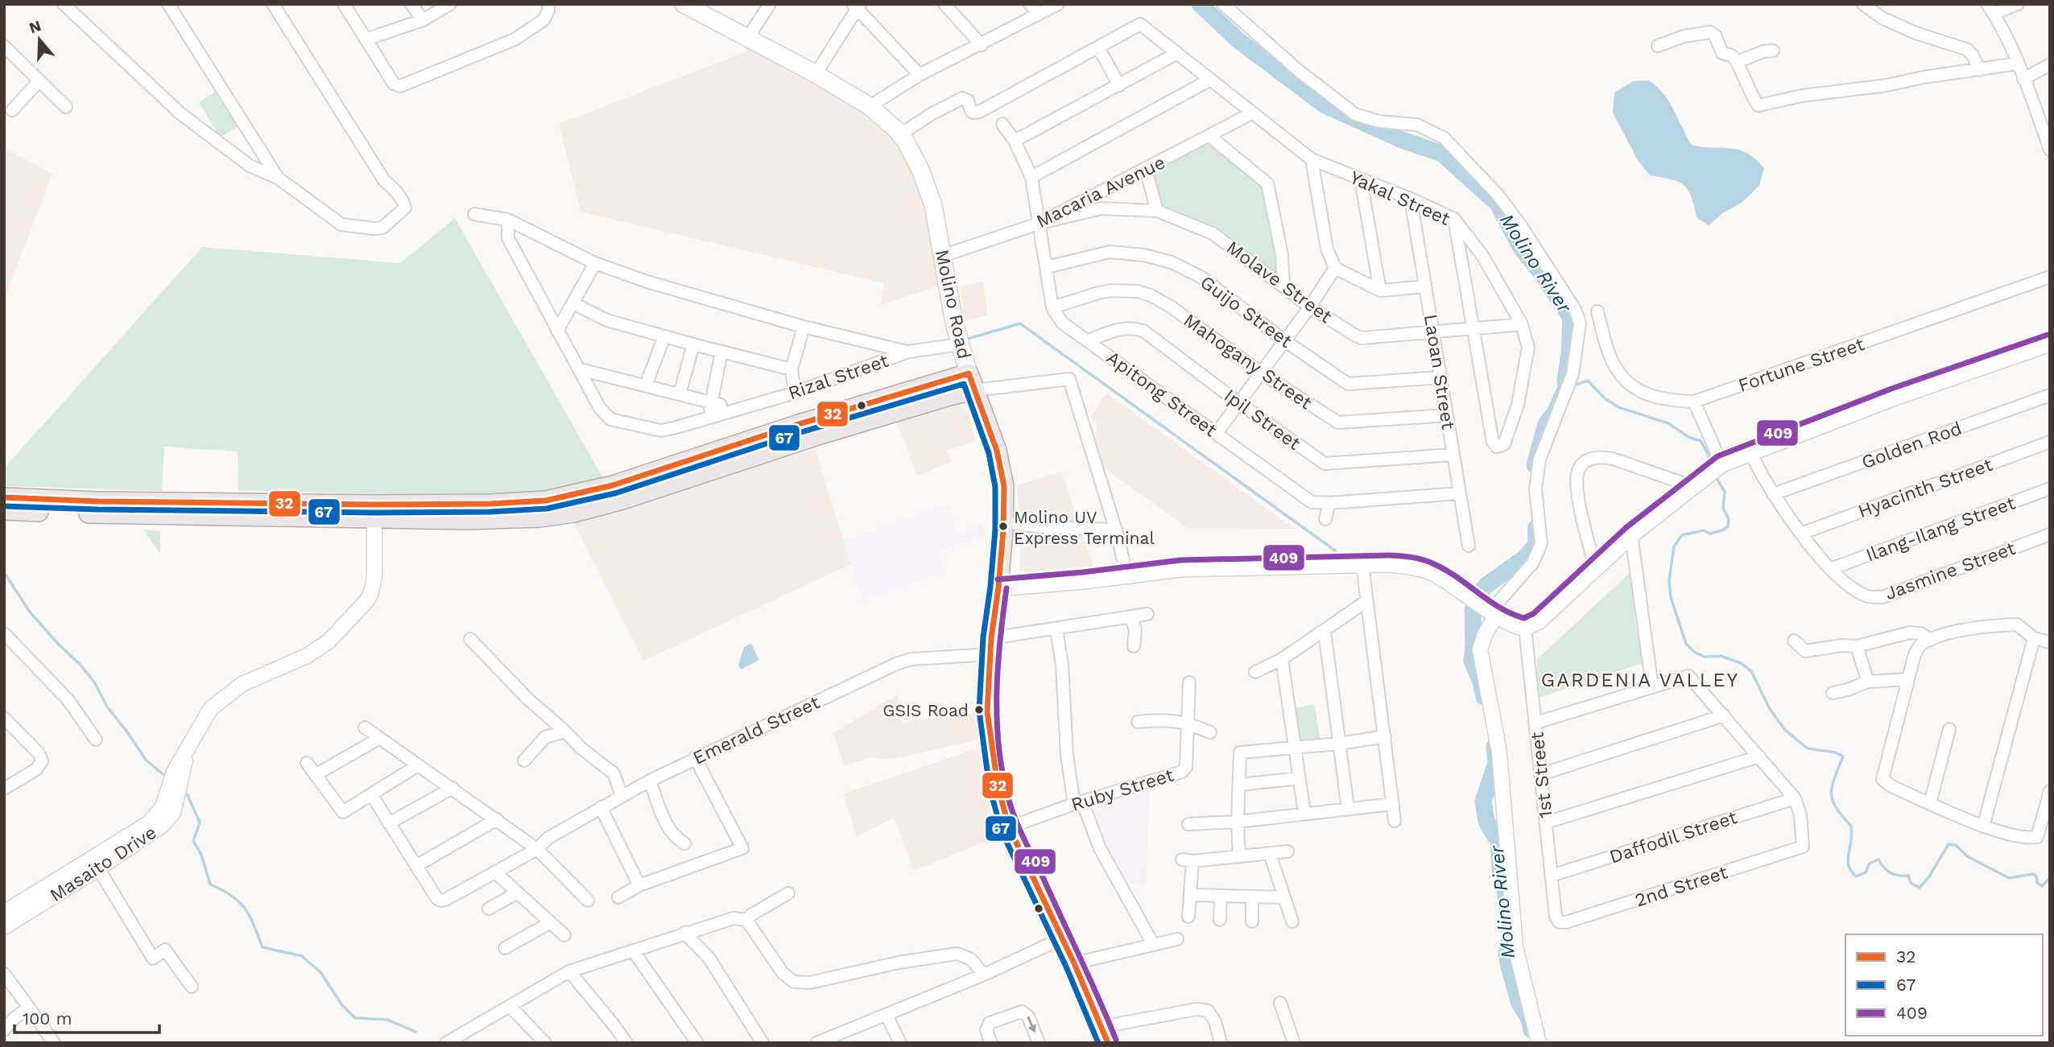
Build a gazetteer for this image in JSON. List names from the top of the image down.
{
  "streets": {
    "main road": ["Molino Road"],
    "street": [
      "Macaria Avenue",
      "Yakal Street",
      "Molave Street",
      "Guijo Street",
      "Mahogany Street",
      "Fortune Street",
      "Laoan Street",
      "Rizal Street",
      "Apitong Street",
      "Ipil Street",
      "Golden Rod",
      "Hyacinth Street",
      "Ilang-Ilang Street",
      "Jasmine Street",
      "Emerald Street",
      "1st Street",
      "Ruby Street",
      "Daffodil Street",
      "Masaito Drive",
      "2nd Street"
    ]
  },
  "crossings": [
    ["Macaria Avenue", "Yakal Street"],
    ["Macaria Avenue", "Molave Street"],
    ["Macaria Avenue", "Molino Road"],
    ["Yakal Street", "Molave Street"],
    ["Yakal Street", "Laoan Street"],
    ["Molave Street", "Laoan Street"],
    ["Molino Road", "Emerald Street"],
    ["Molino Road", "Ruby Street"],
    ["Guijo Street", "Laoan Street"],
    ["Mahogany Street", "Laoan Street"],
    ["Mahogany Street", "Apitong Street"],
    ["Laoan Street", "Apitong Street"],
    ["Laoan Street", "Ipil Street"],
    ["Apitong Street", "Ipil Street"],
    ["Golden Rod", "Jasmine Street"],
    ["Hyacinth Street", "Jasmine Street"],
    ["Ilang-Ilang Street", "Jasmine Street"],
    ["1st Street", "Daffodil Street"],
    ["1st Street", "2nd Street"],
    ["Daffodil Street", "2nd Street"]
  ],
  "districts": ["GARDENIA VALLEY"],
  "water": ["Molino River"],
  "places": ["Molino UV Express Terminal", "GSIS Road"],
  "lines": ["transit line 409", "transit line 32", "transit line 67"],
  "legend": ["32", "67", "409"],
  "scale_bar": "100 m",
  "north": "top"
}
